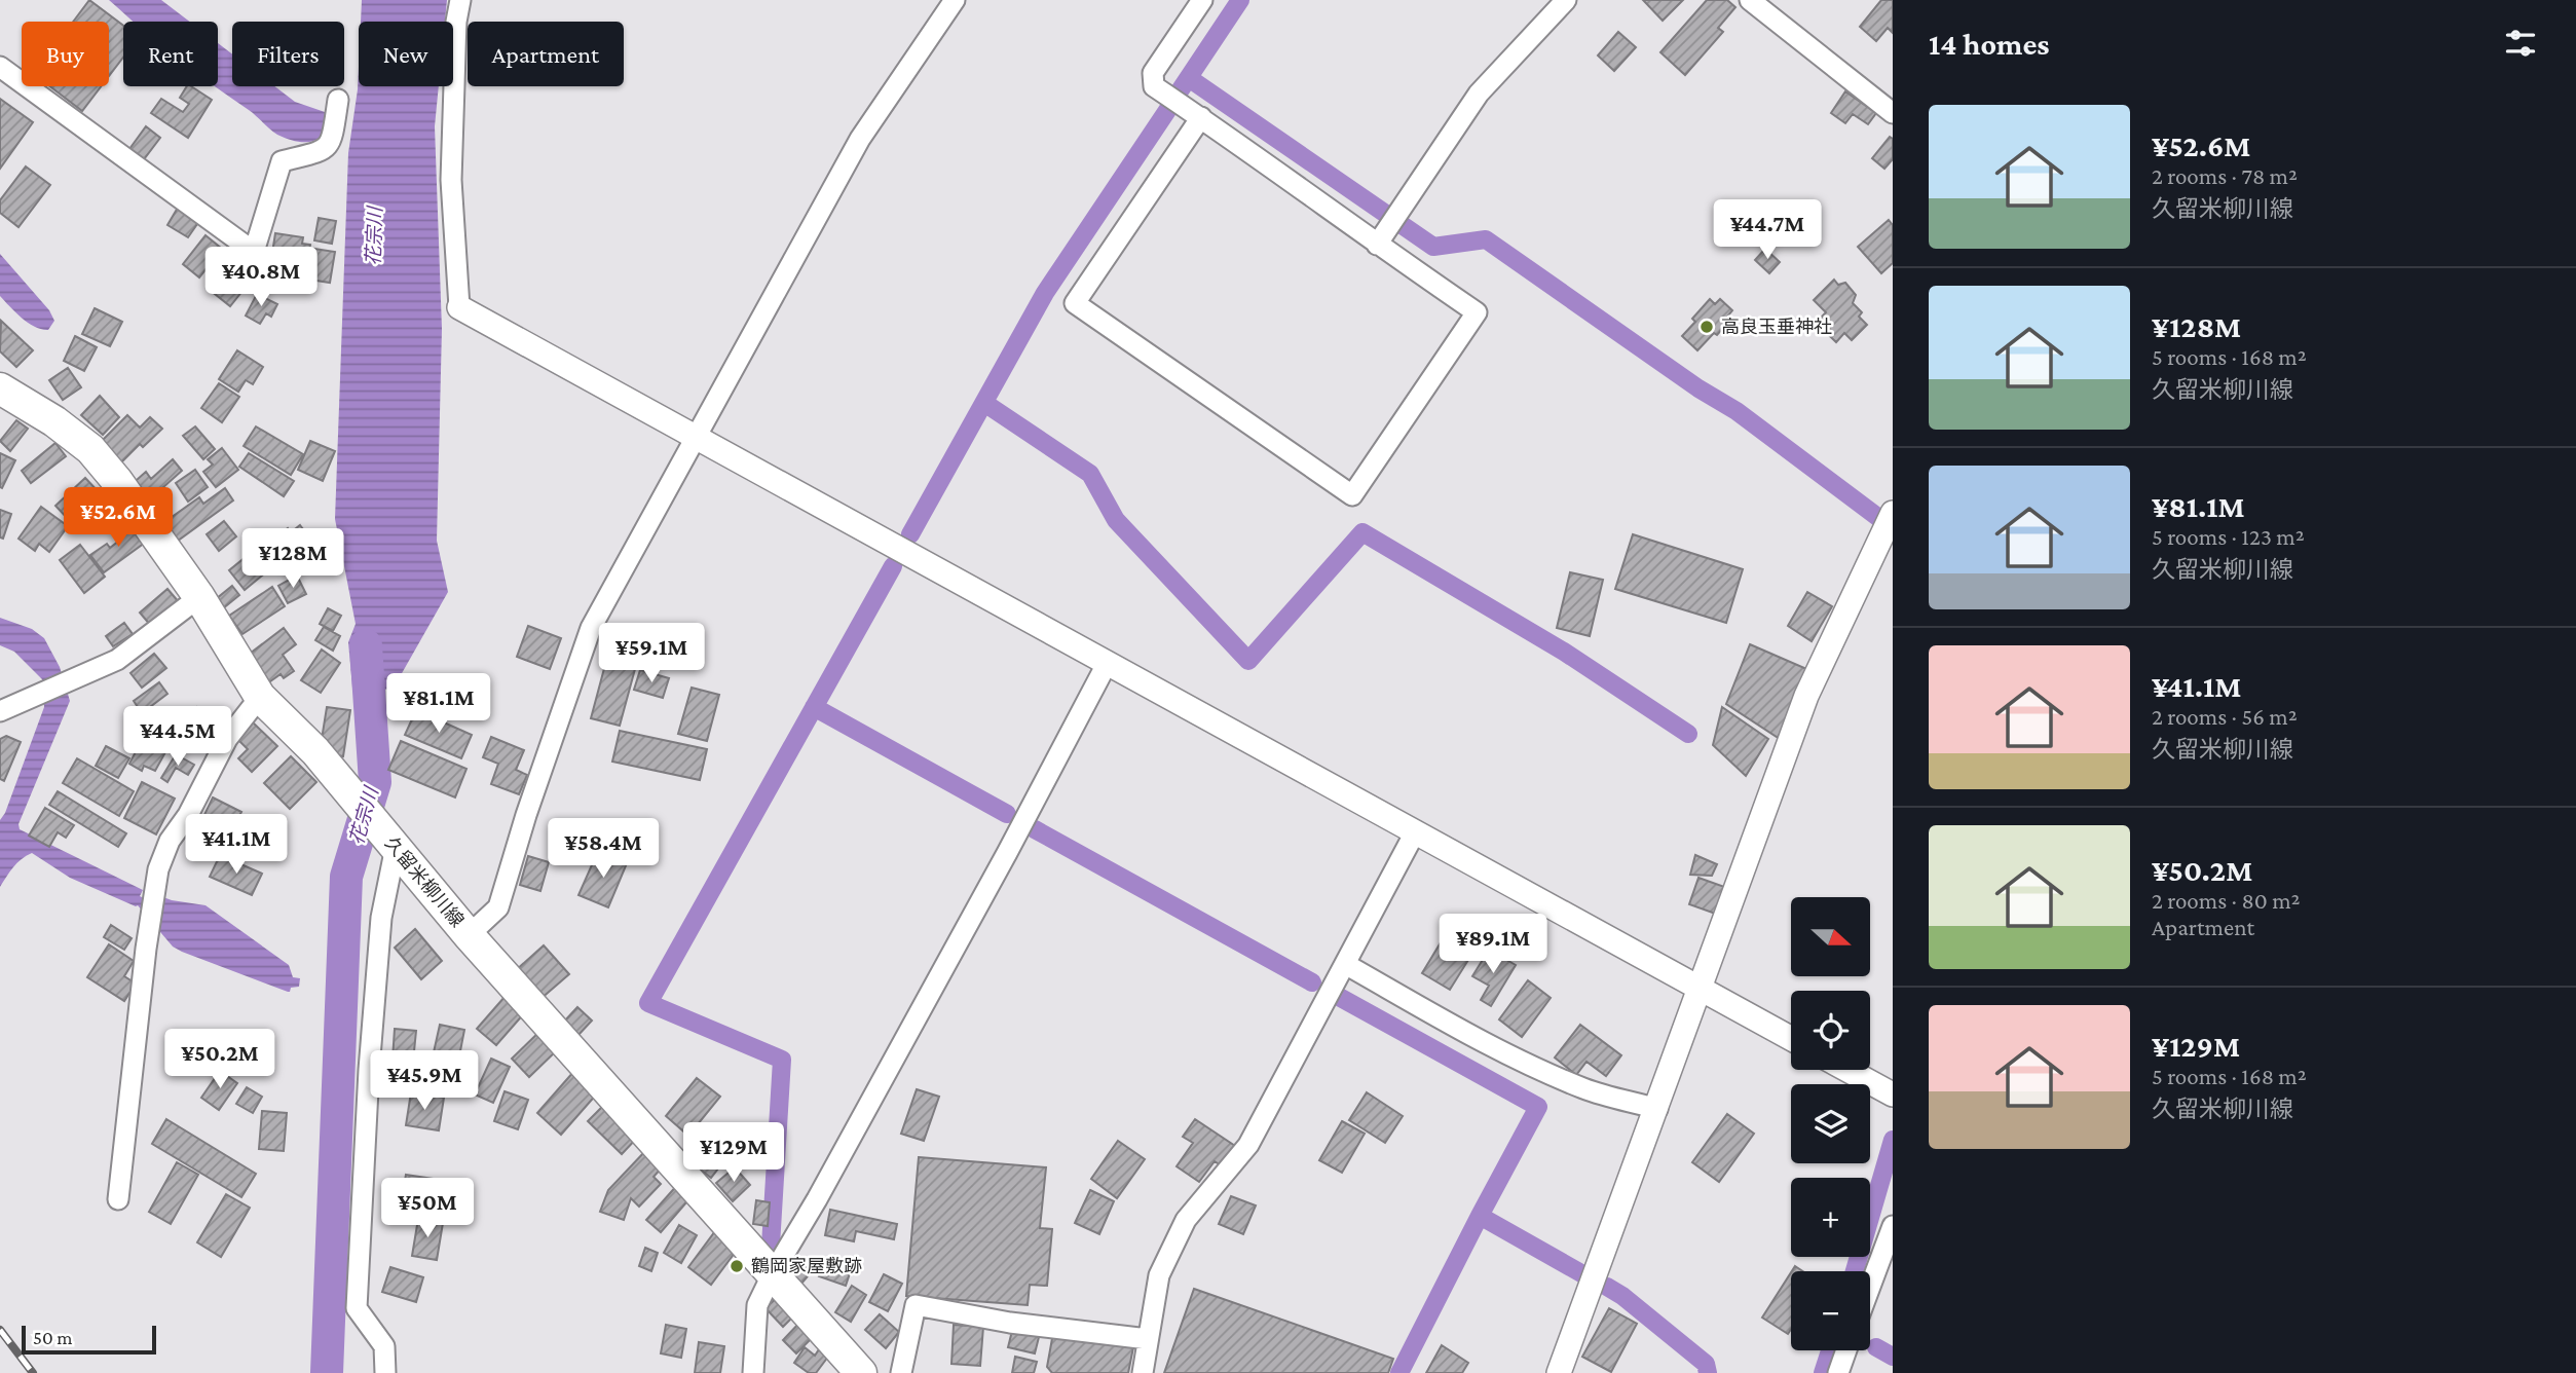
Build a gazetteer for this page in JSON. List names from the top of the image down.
{
  "streets": {
    "main road": ["久留米柳川線"]
  },
  "water": ["花宗川"],
  "places": ["高良玉垂神社", "鶴岡家屋敷跡"],
  "scale_bar": "50 m",
  "north": "right",
  "page": {
    "heading": "14 homes",
    "chip": [
      "Buy",
      "Rent",
      "Filters",
      "New",
      "Apartment"
    ],
    "list": [
      {
        "name": "¥52.6M",
        "note": "2 rooms · 78 m² · 久留米柳川線"
      },
      {
        "name": "¥128M",
        "note": "5 rooms · 168 m² · 久留米柳川線"
      },
      {
        "name": "¥81.1M",
        "note": "5 rooms · 123 m² · 久留米柳川線"
      },
      {
        "name": "¥41.1M",
        "note": "2 rooms · 56 m² · 久留米柳川線"
      },
      {
        "name": "¥50.2M",
        "note": "2 rooms · 80 m² · Apartment"
      },
      {
        "name": "¥129M",
        "note": "5 rooms · 168 m² · 久留米柳川線"
      }
    ],
    "price": [
      "¥44.7M",
      "¥40.8M",
      "¥52.6M",
      "¥128M",
      "¥59.1M",
      "¥81.1M",
      "¥44.5M",
      "¥41.1M",
      "¥58.4M",
      "¥89.1M",
      "¥50.2M",
      "¥45.9M",
      "¥129M",
      "¥50M"
    ],
    "map_buttons": ["+", "−"],
    "scale": "50 m"
  }
}
